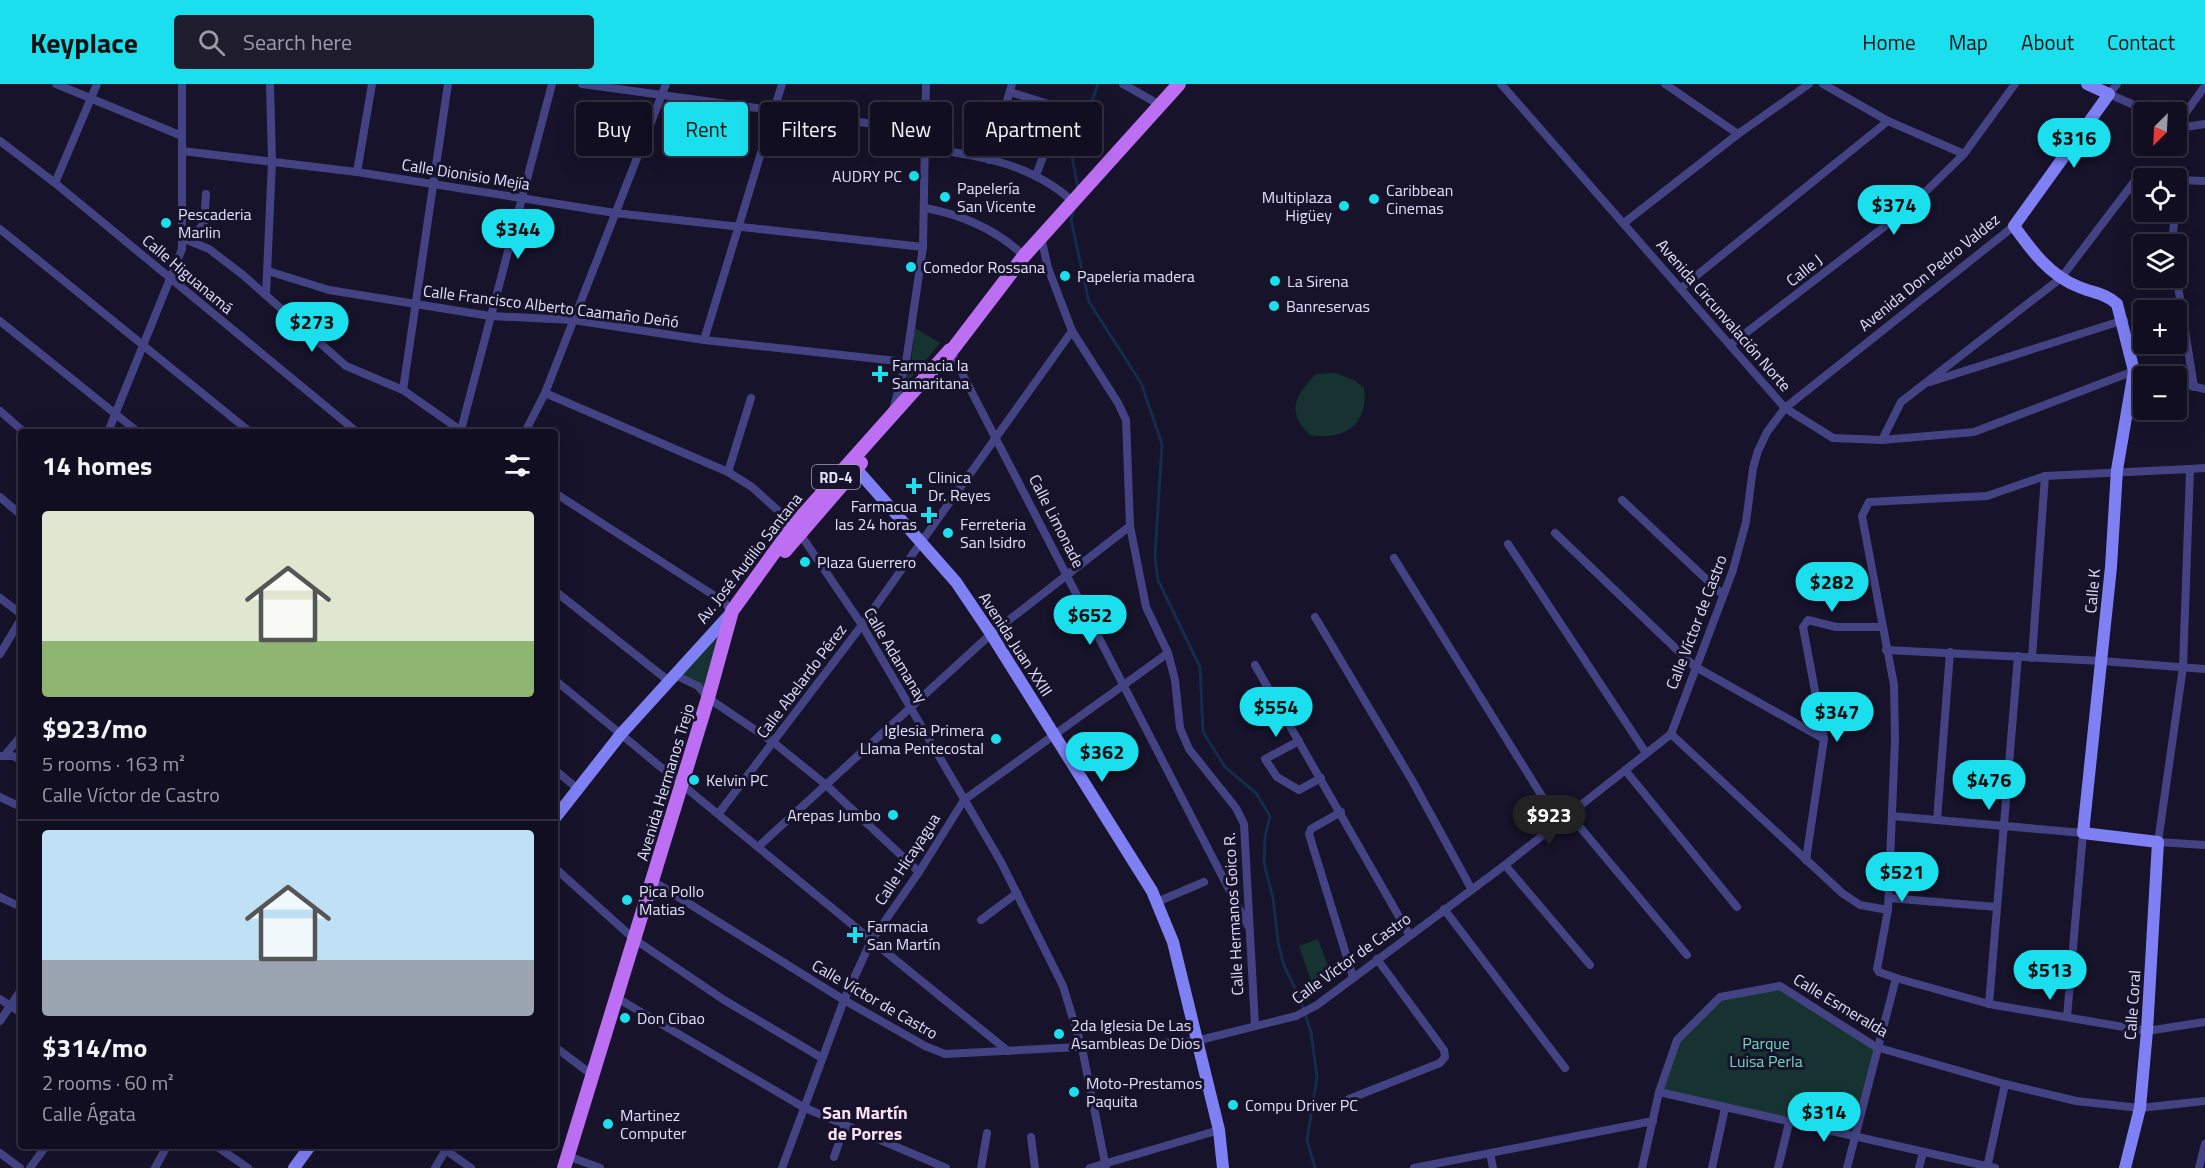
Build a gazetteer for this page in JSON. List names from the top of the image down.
{
  "streets": {
    "main road": ["RD-4", "Avenida Hermanos Trejo"],
    "street": [
      "Calle Dionisio Mejía",
      "Calle J",
      "Avenida Don Pedro Valdez",
      "Calle Higuanamá",
      "Calle Francisco Alberto Caamaño Deñó",
      "Avenida Circunvalación Norte",
      "Calle Limonade",
      "Av. José Audilio Santana",
      "Calle K",
      "Calle Víctor de Castro",
      "Avenida Juan XXIII",
      "Calle Adamanay",
      "Calle Abelardo Pérez",
      "Calle Hicayagua",
      "Calle Hermanos Goico R.",
      "Calle Esmeralda",
      "Calle Coral"
    ]
  },
  "crossings": [
    ["Calle J", "Avenida Circunvalación Norte"],
    ["Avenida Don Pedro Valdez", "Avenida Circunvalación Norte"],
    ["Avenida Don Pedro Valdez", "Calle K"],
    ["Avenida Don Pedro Valdez", "Calle Víctor de Castro"],
    ["Avenida Circunvalación Norte", "Calle Víctor de Castro"],
    ["RD-4", "Calle Limonade"],
    ["RD-4", "Av. José Audilio Santana"],
    ["RD-4", "Avenida Juan XXIII"],
    ["RD-4", "Calle Adamanay"],
    ["RD-4", "Avenida Hermanos Trejo"],
    ["RD-4", "Calle Hermanos Goico R."],
    ["Calle Limonade", "Calle Abelardo Pérez"],
    ["Calle Limonade", "Calle Hicayagua"],
    ["Calle Limonade", "Calle Hermanos Goico R."],
    ["Av. José Audilio Santana", "Avenida Hermanos Trejo"],
    ["Calle Víctor de Castro", "Avenida Juan XXIII"],
    ["Calle Víctor de Castro", "Calle Adamanay"],
    ["Calle Víctor de Castro", "Avenida Hermanos Trejo"],
    ["Calle Víctor de Castro", "Calle Hicayagua"],
    ["Calle Víctor de Castro", "Calle Hermanos Goico R."],
    ["Avenida Juan XXIII", "Calle Abelardo Pérez"],
    ["Avenida Juan XXIII", "Calle Hicayagua"],
    ["Calle Adamanay", "Calle Abelardo Pérez"],
    ["Calle Adamanay", "Calle Hicayagua"],
    ["Calle Abelardo Pérez", "Calle Hermanos Goico R."],
    ["Calle Hicayagua", "Calle Hermanos Goico R."],
    ["Calle Esmeralda", "Calle Coral"]
  ],
  "districts": ["San Martín de Porres"],
  "parks": ["Parque Luisa Perla"],
  "places": {
    "other": [
      "AUDRY PC",
      "Papelería San Vicente",
      "Caribbean Cinemas",
      "Multiplaza Higüey",
      "Pescaderia Marlin",
      "Comedor Rossana",
      "Papeleria madera",
      "La Sirena",
      "Banreservas",
      "Ferreteria San Isidro",
      "Plaza Guerrero",
      "Iglesia Primera Llama Pentecostal",
      "Kelvin PC",
      "Arepas Jumbo",
      "Pica Pollo Matias",
      "Don Cibao",
      "2da Iglesia De Las Asambleas De Dios",
      "Moto-Prestamos Paquita",
      "Compu Driver PC",
      "Martinez Computer"
    ],
    "health": [
      "Farmacia la Samaritana",
      "Clinica Dr. Reyes",
      "Farmacua las 24 horas",
      "Farmacia San Martín"
    ]
  },
  "north": "bottom left",
  "page": {
    "header": "Keyplace",
    "search": "Search here",
    "nav": [
      "Home",
      "Map",
      "About",
      "Contact"
    ],
    "map_buttons": ["+", "−"],
    "chip": [
      "Buy",
      "Rent",
      "Filters",
      "New",
      "Apartment"
    ],
    "price": [
      "$316",
      "$374",
      "$344",
      "$273",
      "$282",
      "$652",
      "$554",
      "$347",
      "$362",
      "$476",
      "$923",
      "$521",
      "$513",
      "$314"
    ],
    "heading": "14 homes",
    "list": [
      {
        "name": "$923/mo",
        "note": "5 rooms · 163 m² · Calle Víctor de Castro"
      },
      {
        "name": "$314/mo",
        "note": "2 rooms · 60 m² · Calle Ágata"
      }
    ]
  }
}
